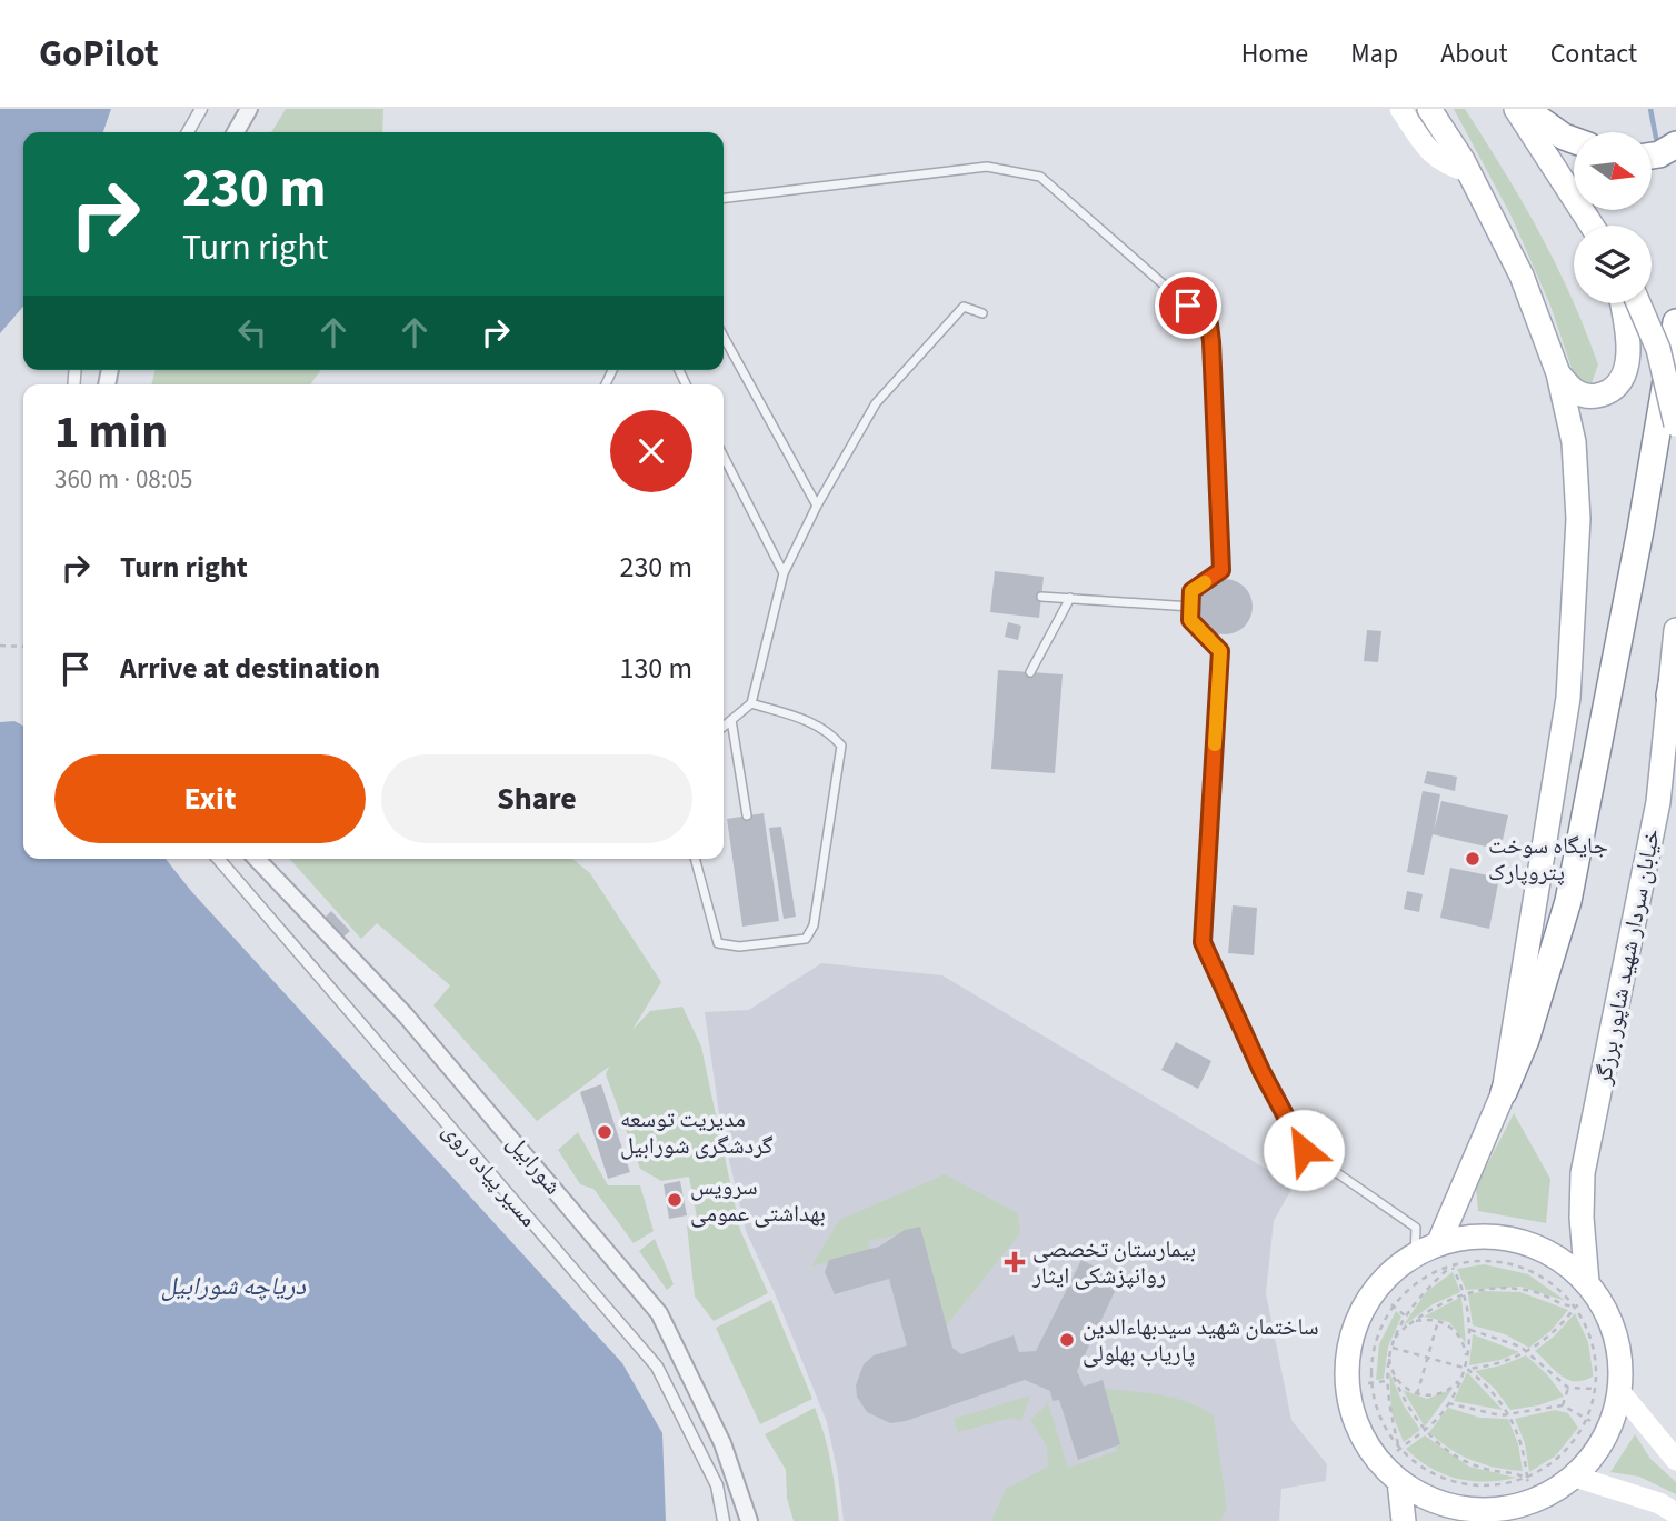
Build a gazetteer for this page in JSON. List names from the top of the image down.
{
  "streets": {
    "main road": ["خیابان سردار شهید شاپور برزگر"],
    "street": ["شورابیل", "مسیر پیاده روی"]
  },
  "water": ["دریاچه شورابیل"],
  "places": {
    "other": [
      "جایگاه سوخت پتروپارک",
      "مدیریت توسعه گردشگری شورابیل",
      "سرویس بهداشتی عمومی",
      "ساختمان شهید سیدبهاءالدین پاریاب بهلولی"
    ],
    "health": ["بیمارستان تخصصی روانپزشکی ایثار"]
  },
  "north": "right",
  "page": {
    "header": "GoPilot",
    "nav": [
      "Home",
      "Map",
      "About",
      "Contact"
    ],
    "turn": ["230 m", "Turn right"],
    "heading": ["1 min", "360 m · 08:05"],
    "list": [
      {
        "name": "Turn right",
        "value": "230 m"
      },
      {
        "name": "Arrive at destination",
        "value": "130 m"
      }
    ],
    "buttons": ["Exit", "Share"]
  }
}
